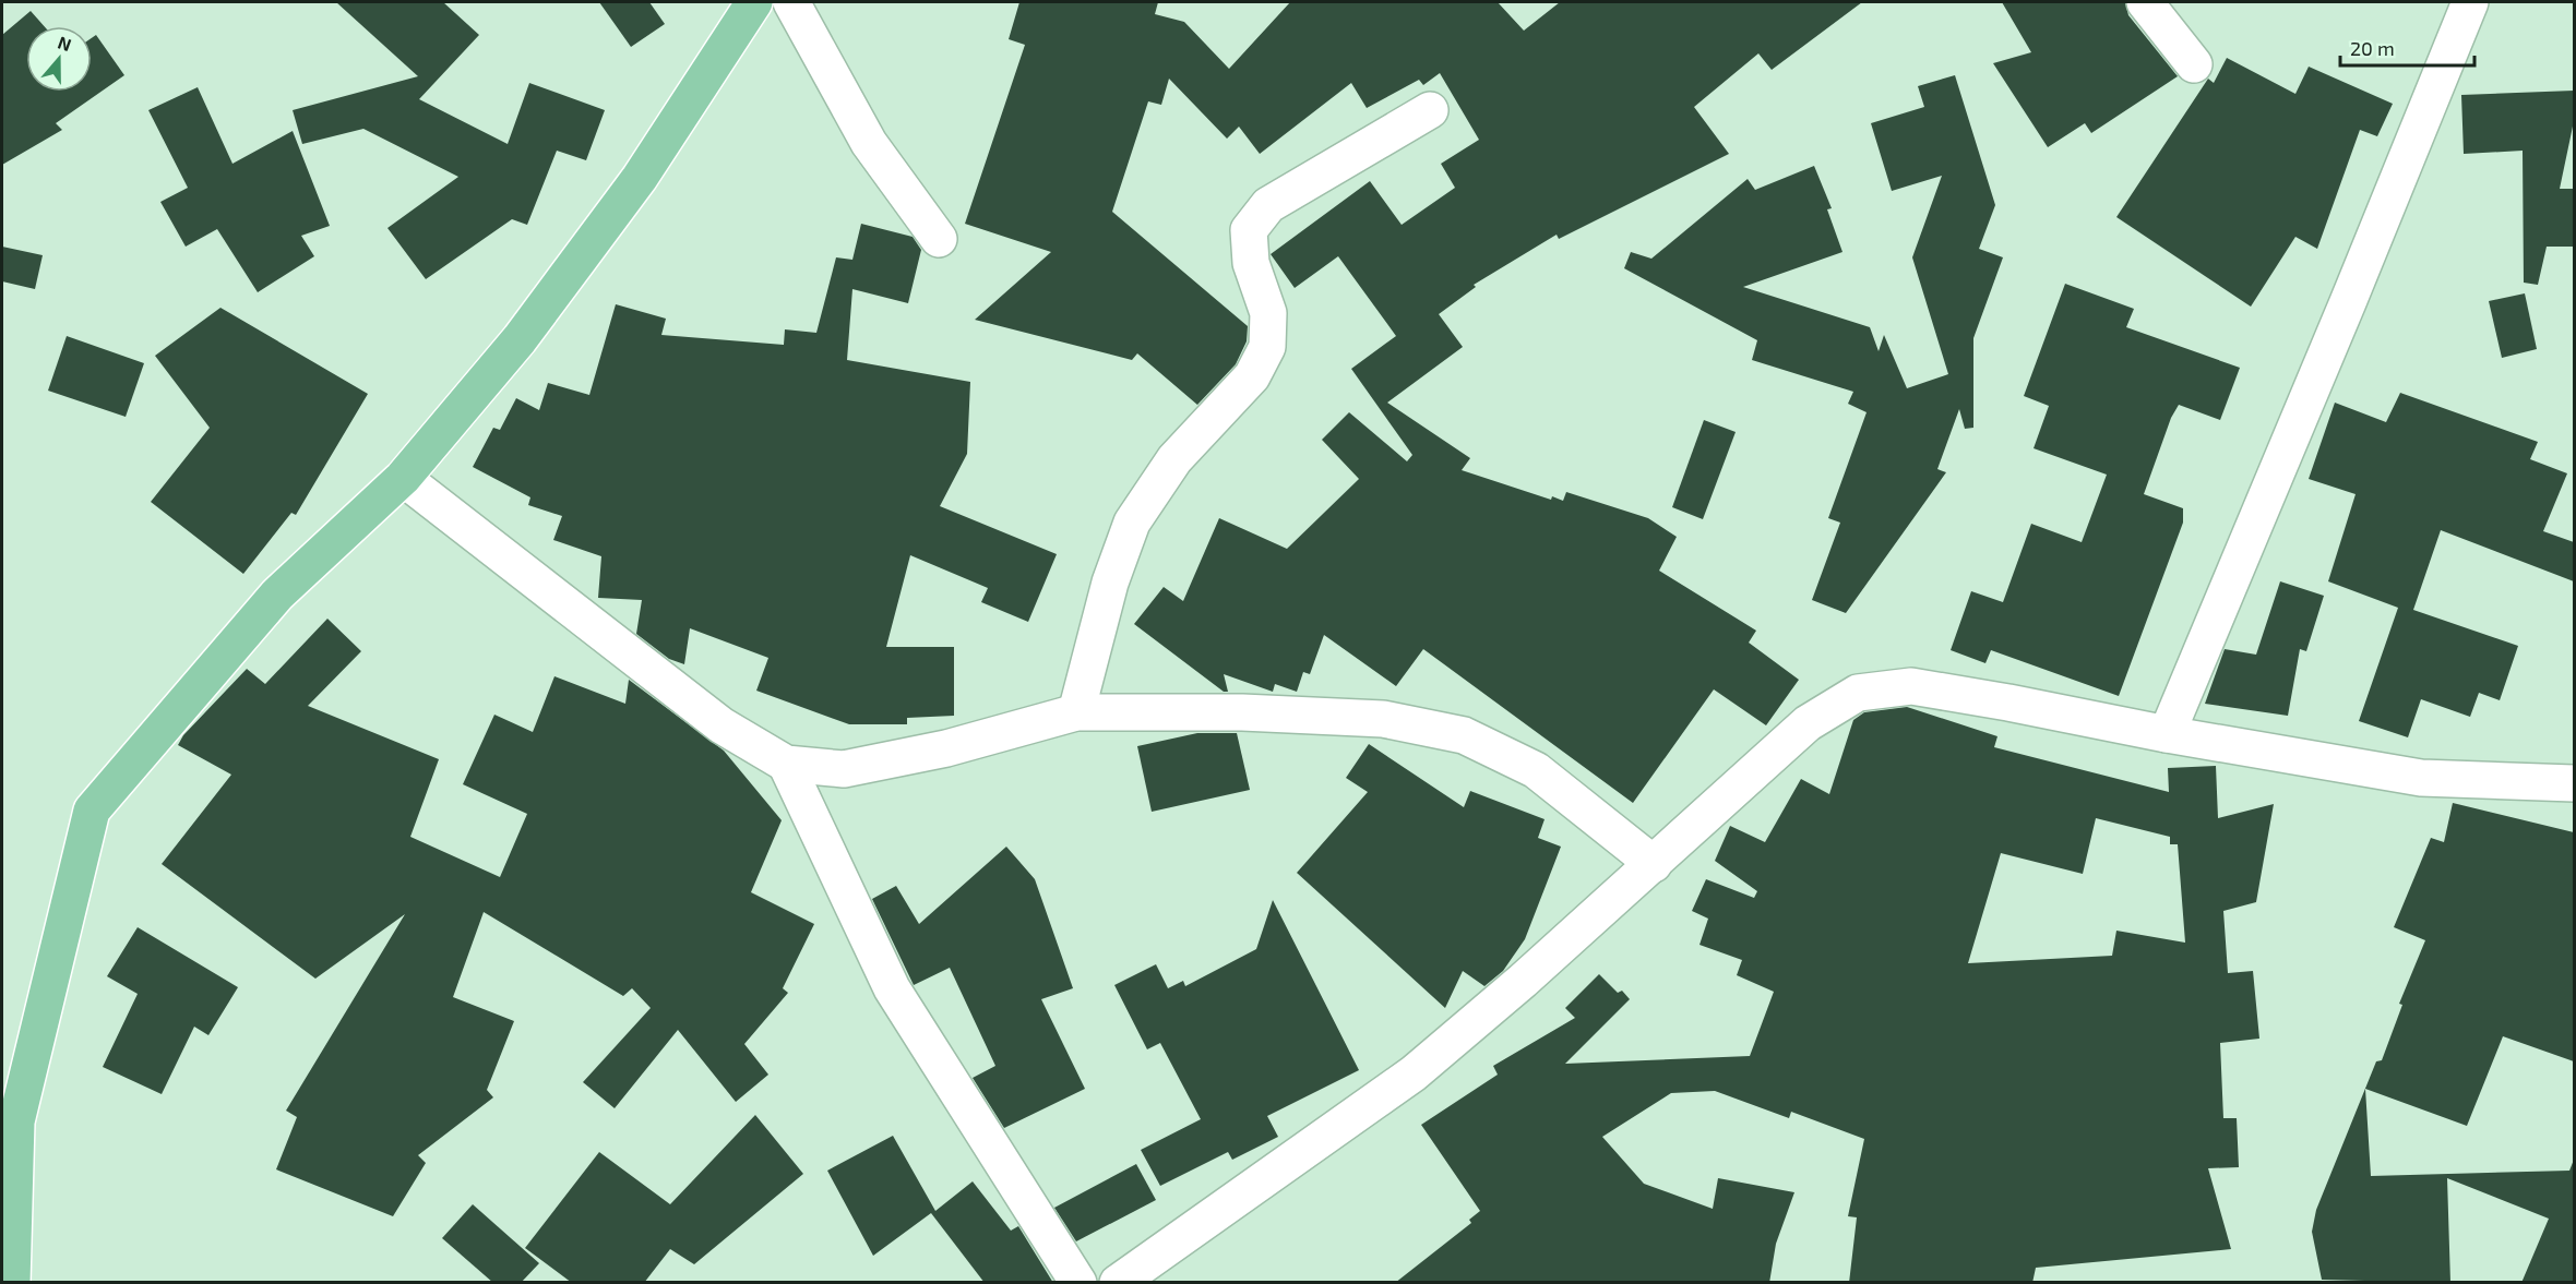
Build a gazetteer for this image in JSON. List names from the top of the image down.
{
  "scale_bar": "20 m",
  "north": "top"
}
